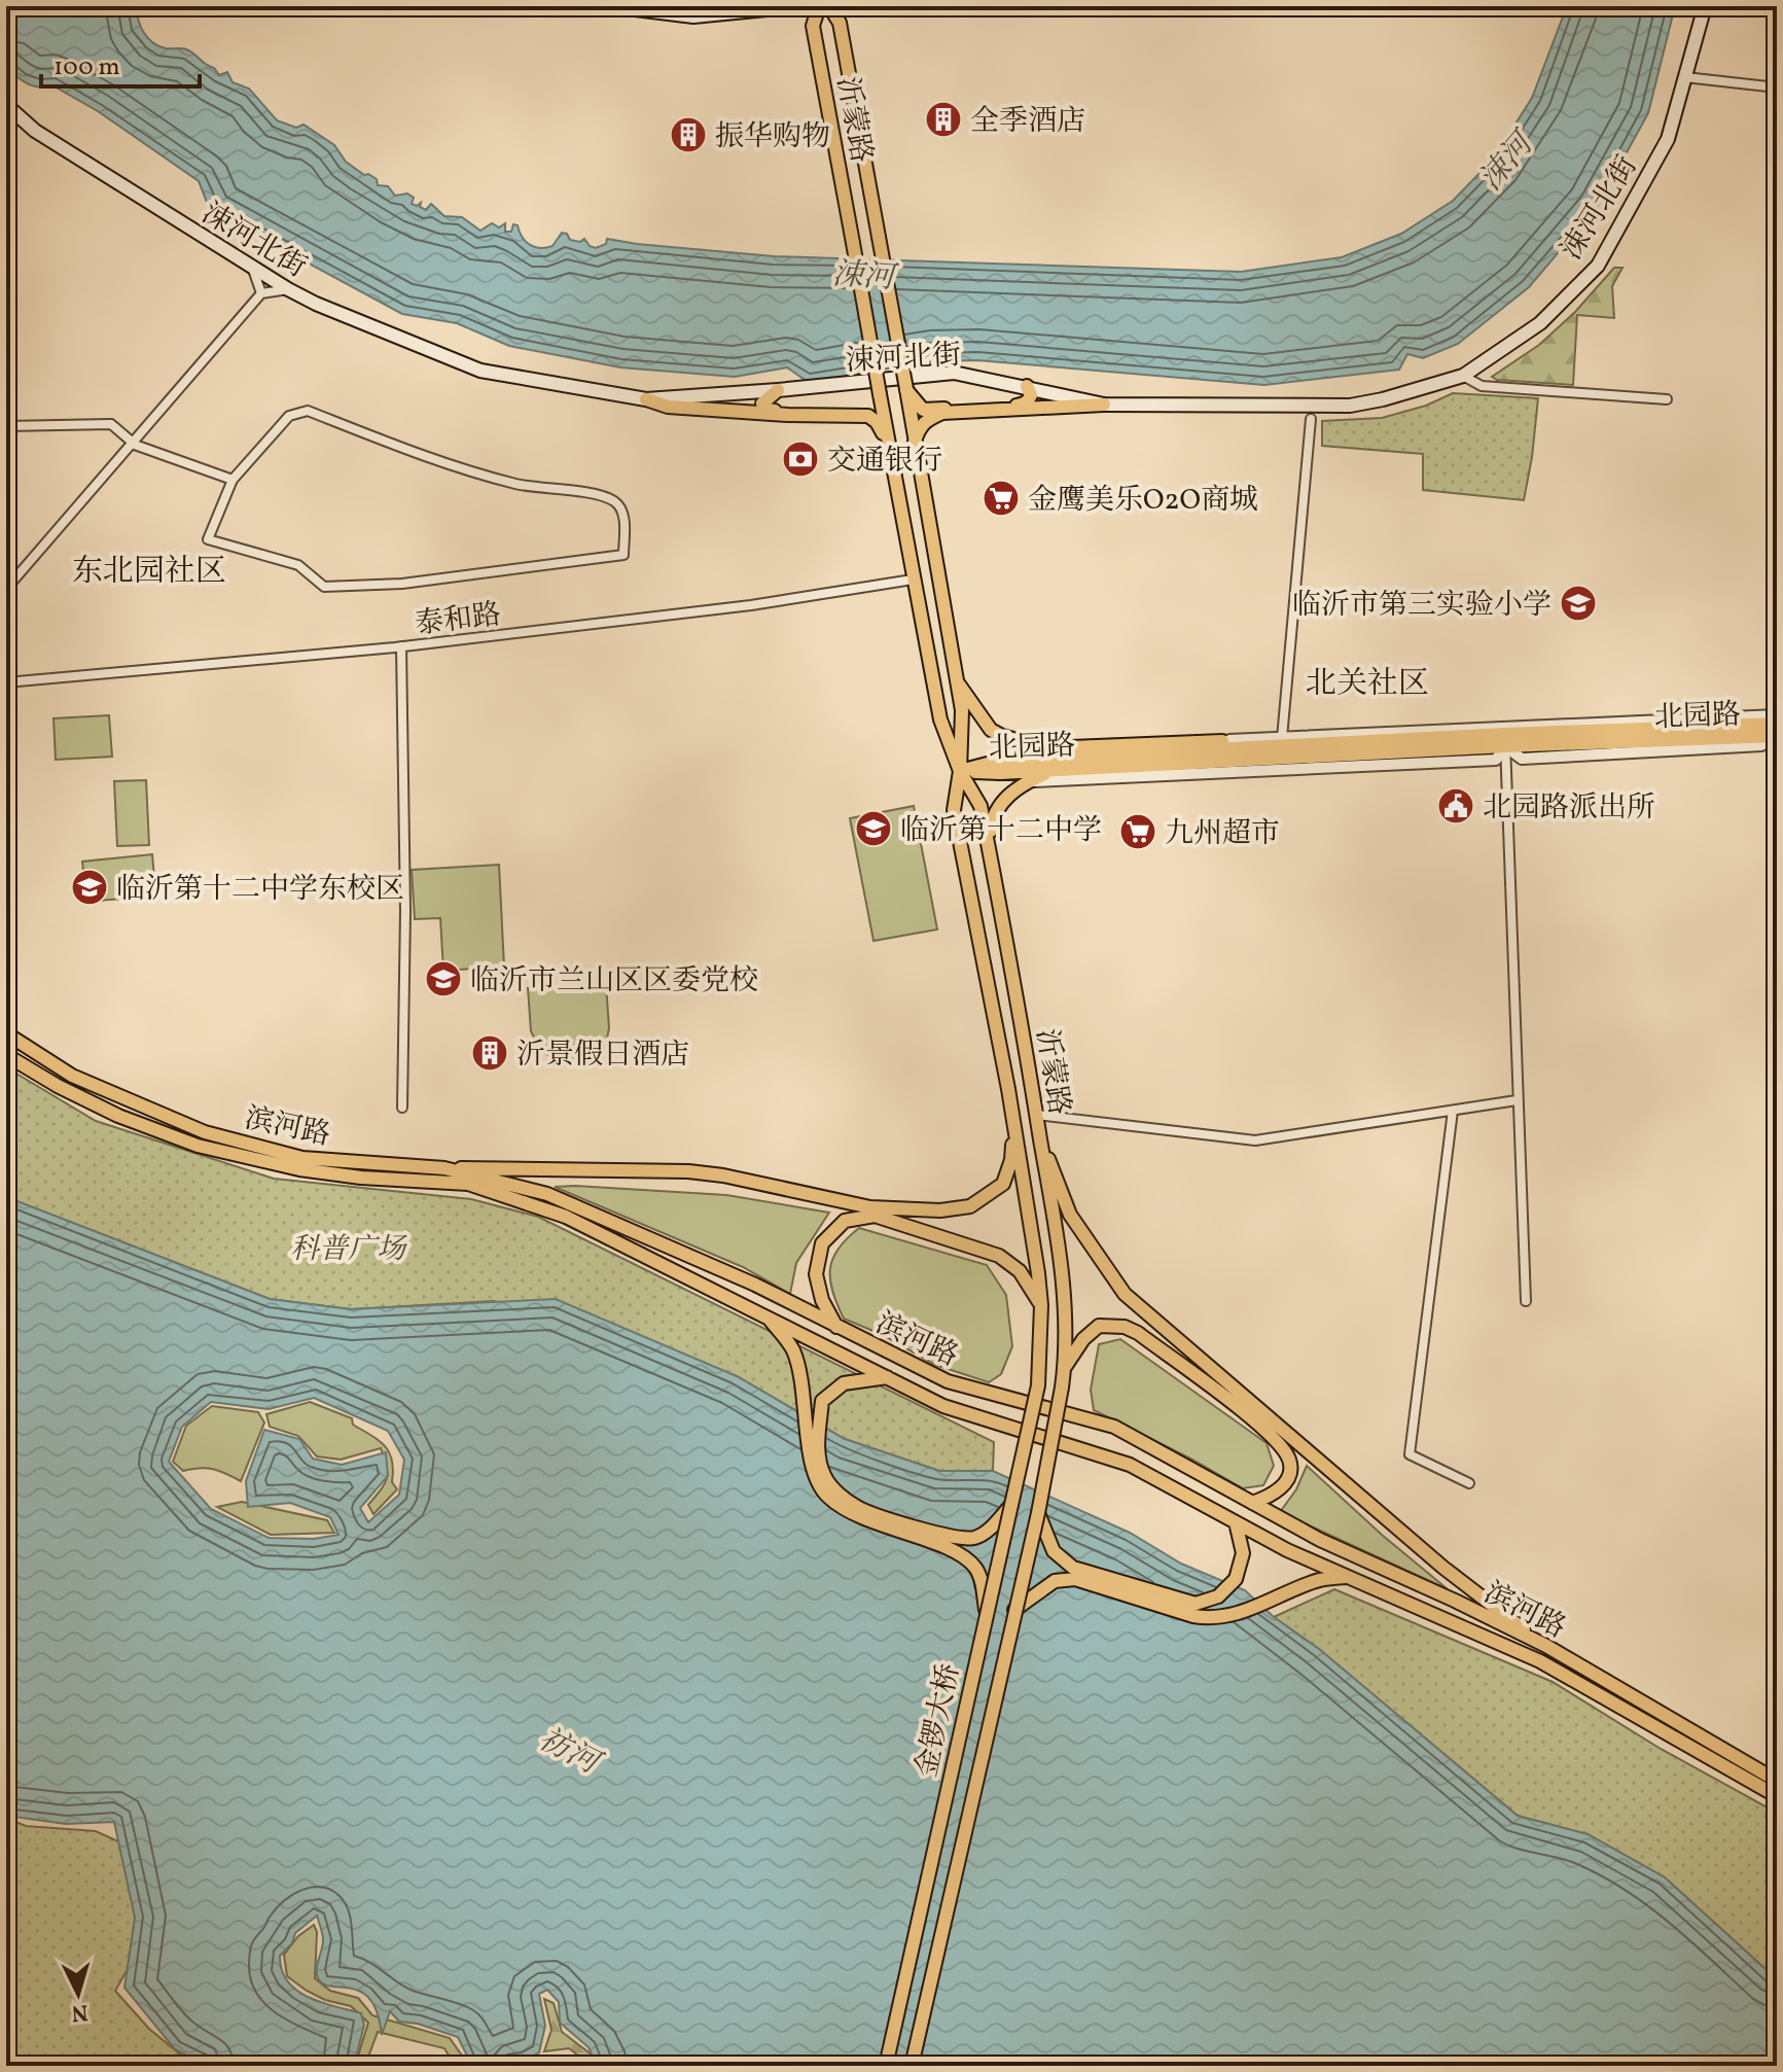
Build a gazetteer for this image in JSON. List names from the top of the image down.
{
  "streets": {
    "main road": [
      "沂蒙路",
      "涑河北街",
      "北园路",
      "滨河路",
      "金锣大桥"
    ],
    "street": ["泰和路"]
  },
  "crossings": [
    ["沂蒙路", "泰和路"],
    ["沂蒙路", "北园路"],
    ["沂蒙路", "金锣大桥"]
  ],
  "districts": ["东北园社区", "北关社区"],
  "water": ["涑河", "祊河"],
  "parks": ["科普广场"],
  "places": {
    "building": ["全季酒店", "振华购物", "沂景假日酒店"],
    "bank": ["交通银行"],
    "supermarket": ["金鹰美乐O2O商城", "九州超市"],
    "school or university": [
      "临沂市第三实验小学",
      "临沂第十二中学",
      "临沂第十二中学东校区",
      "临沂市兰山区区委党校"
    ],
    "public building": ["北园路派出所"]
  },
  "scale_bar": "100 m",
  "north": "bottom"
}
